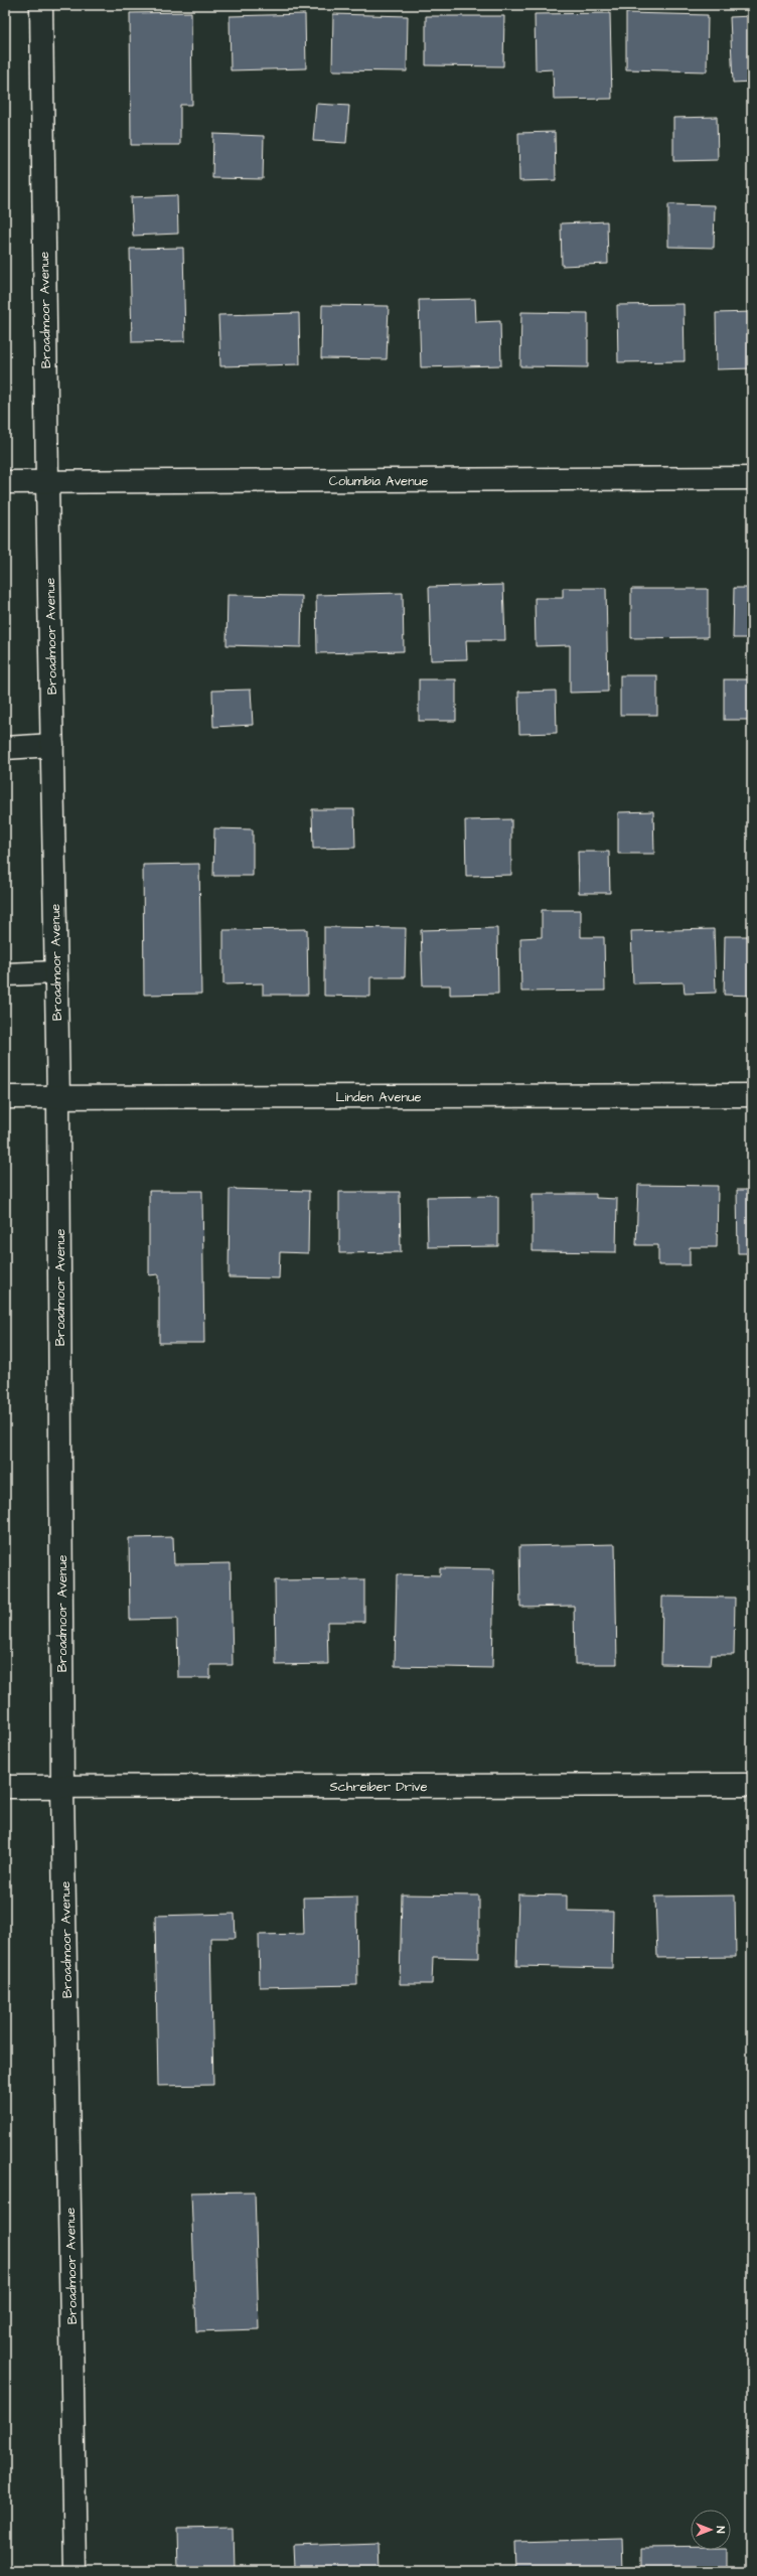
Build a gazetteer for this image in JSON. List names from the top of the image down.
{
  "streets": {
    "street": [
      "Broadmoor Avenue",
      "Columbia Avenue",
      "Linden Avenue",
      "Schreiber Drive"
    ]
  },
  "crossings": [
    ["Broadmoor Avenue", "Columbia Avenue"],
    ["Broadmoor Avenue", "Linden Avenue"],
    ["Broadmoor Avenue", "Schreiber Drive"]
  ],
  "north": "right"
}
